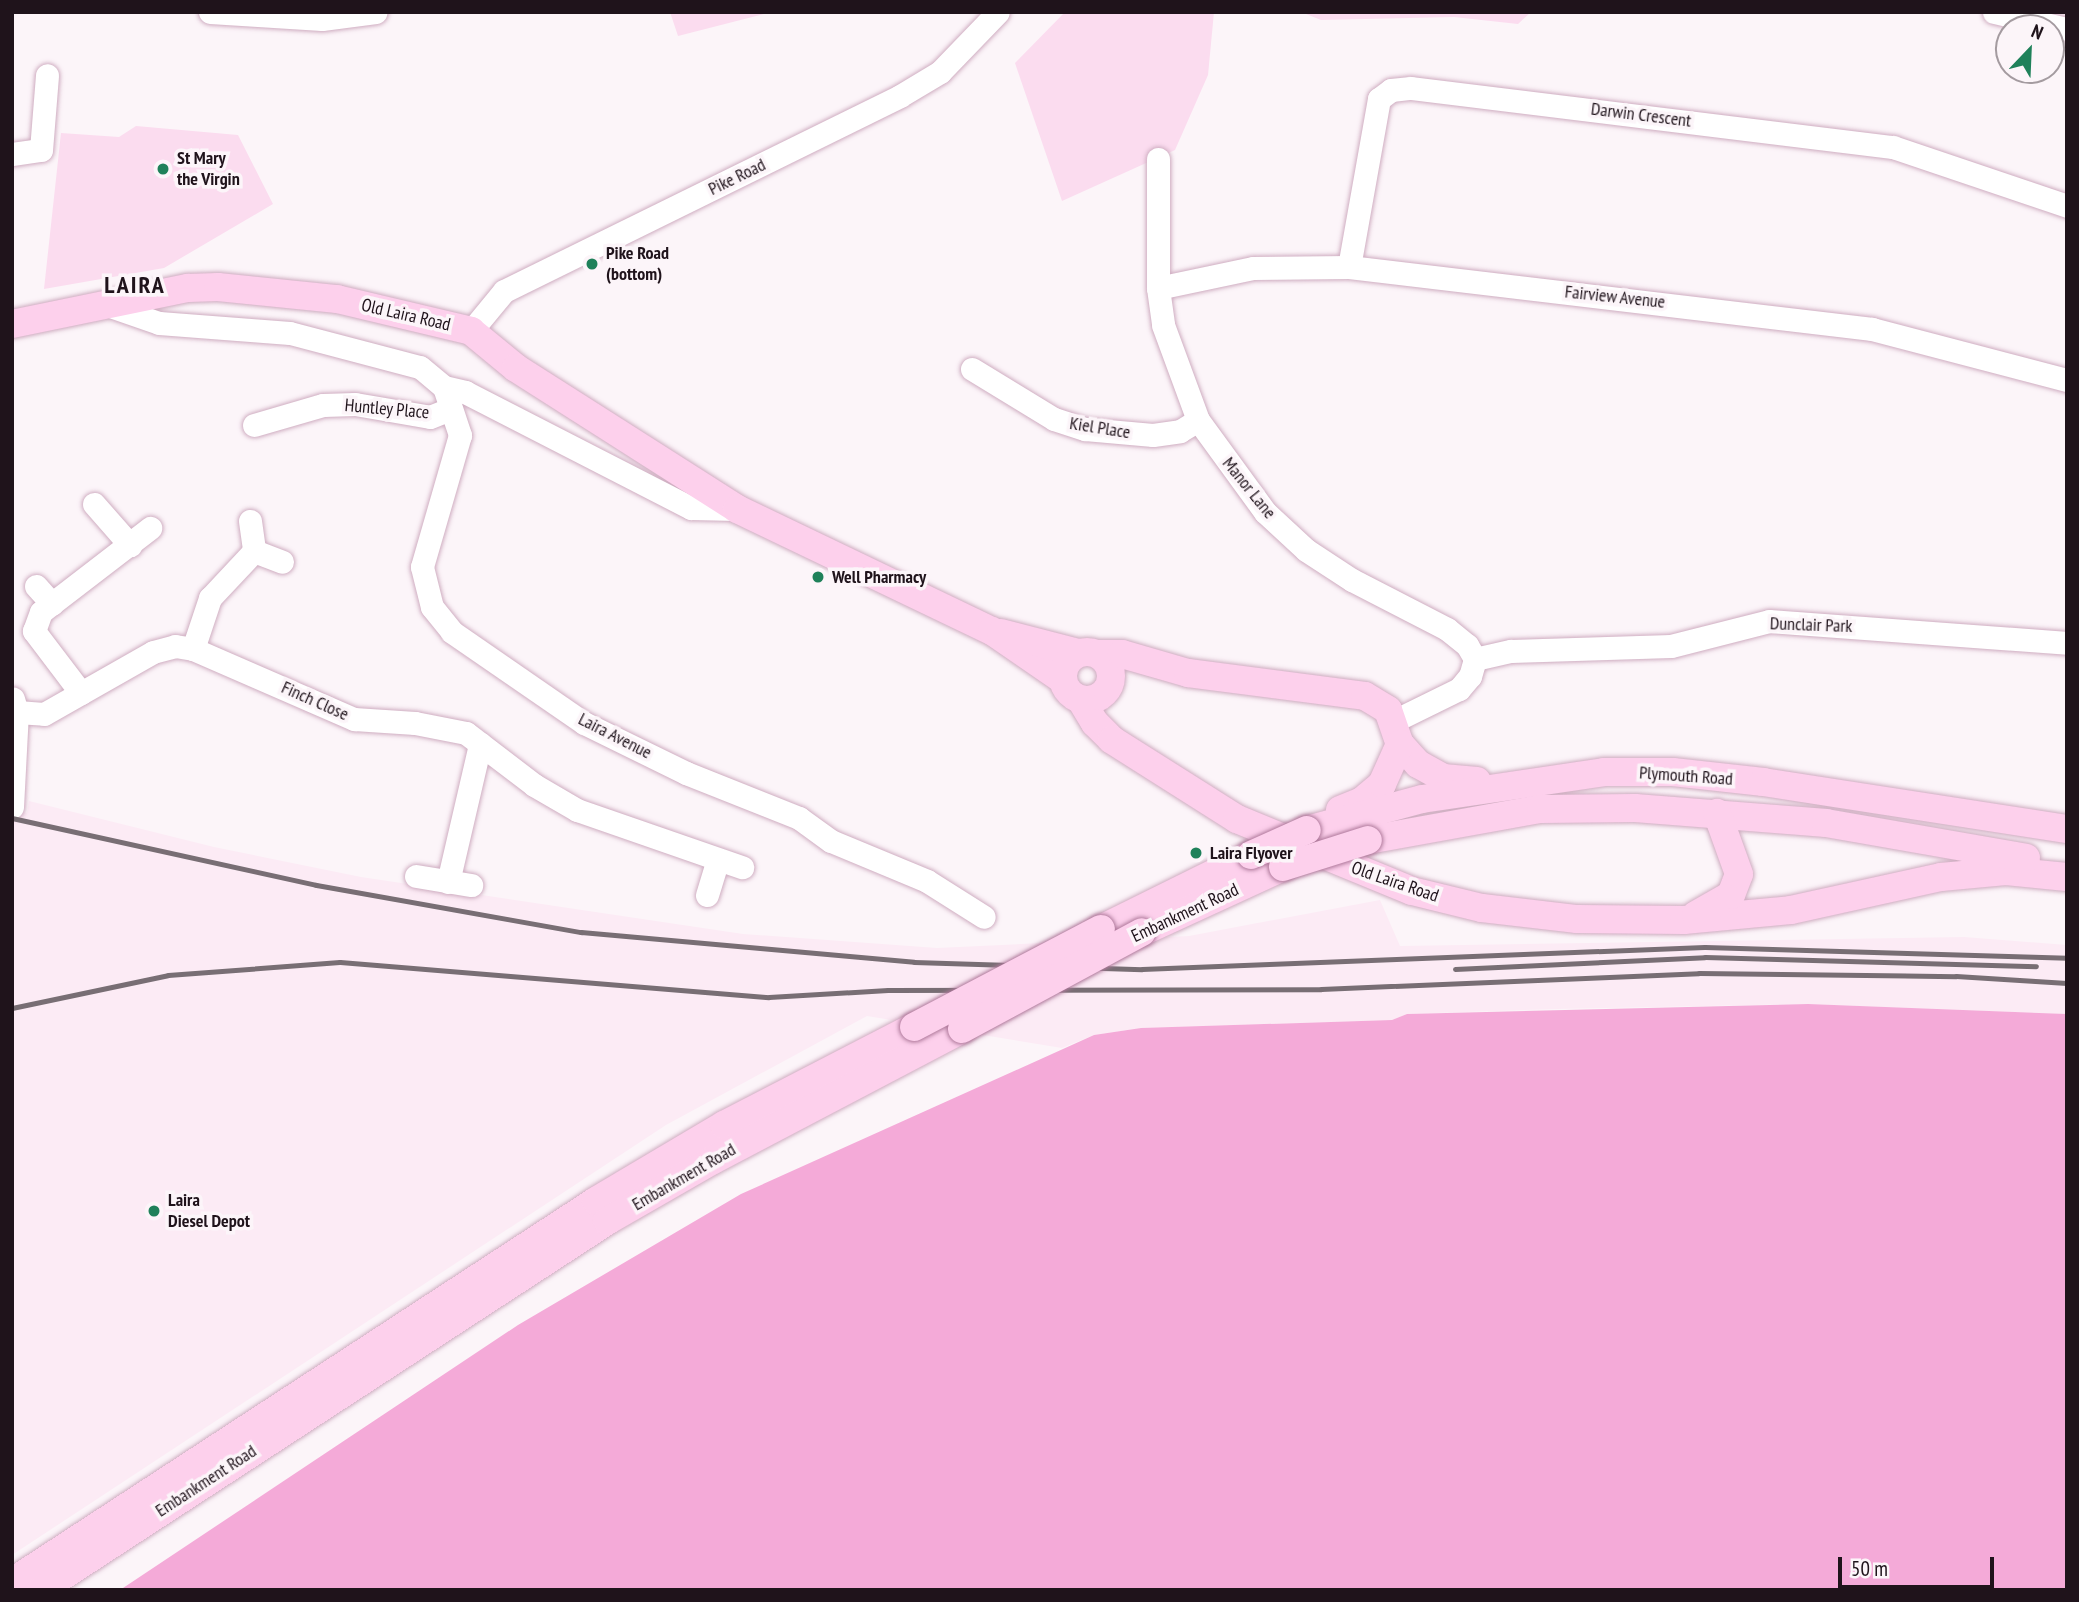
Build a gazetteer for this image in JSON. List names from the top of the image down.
{
  "streets": {
    "main road": ["Old Laira Road", "Plymouth Road", "Embankment Road"],
    "street": [
      "Darwin Crescent",
      "Pike Road",
      "Fairview Avenue",
      "Huntley Place",
      "Kiel Place",
      "Manor Lane",
      "Dunclair Park",
      "Finch Close",
      "Laira Avenue"
    ]
  },
  "crossings": [
    ["Darwin Crescent", "Fairview Avenue"],
    ["Pike Road", "Old Laira Road"],
    ["Fairview Avenue", "Manor Lane"],
    ["Old Laira Road", "Huntley Place"],
    ["Old Laira Road", "Laira Avenue"],
    ["Old Laira Road", "Plymouth Road"],
    ["Huntley Place", "Laira Avenue"],
    ["Kiel Place", "Manor Lane"],
    ["Manor Lane", "Dunclair Park"],
    ["Plymouth Road", "Embankment Road"]
  ],
  "districts": ["LAIRA"],
  "places": [
    "St Mary the Virgin",
    "Pike Road (bottom)",
    "Well Pharmacy",
    "Laira Flyover",
    "Laira Diesel Depot"
  ],
  "scale_bar": "50 m",
  "north": "top right"
}
